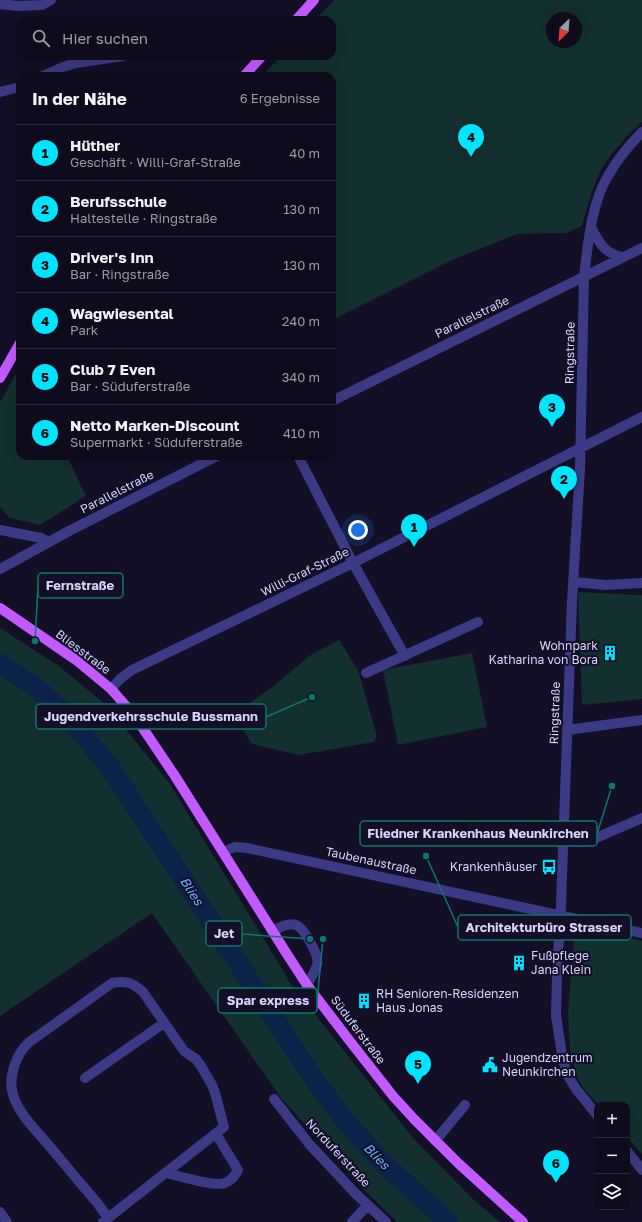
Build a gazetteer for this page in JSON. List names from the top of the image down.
{
  "streets": {
    "main road": ["Bliesstraße", "Süduferstraße"],
    "street": [
      "Parallelstraße",
      "Ringstraße",
      "Willi-Graf-Straße",
      "Taubenaustraße",
      "Norduferstraße"
    ]
  },
  "crossings": [
    ["Parallelstraße", "Ringstraße"],
    ["Ringstraße", "Willi-Graf-Straße"],
    ["Ringstraße", "Taubenaustraße"],
    ["Willi-Graf-Straße", "Bliesstraße"],
    ["Willi-Graf-Straße", "Süduferstraße"],
    ["Bliesstraße", "Süduferstraße"],
    ["Taubenaustraße", "Süduferstraße"]
  ],
  "water": ["Blies"],
  "places": {
    "other": [
      "Fernstraße",
      "Jugendverkehrsschule Bussmann",
      "Fliedner Krankenhaus Neunkirchen",
      "Architekturbüro Strasser",
      "Jet",
      "Spar express"
    ],
    "building": ["Wohnpark Katharina von Bora", "Fußpflege Jana Klein", "RH Senioren-Residenzen Haus Jonas"],
    "bus stop": ["Krankenhäuser"],
    "public building": ["Jugendzentrum Neunkirchen"]
  },
  "north": "bottom left",
  "page": {
    "search": "Hier suchen",
    "heading": ["In der Nähe", "6 Ergebnisse"],
    "pins": [
      "4",
      "3",
      "2",
      "1",
      "5",
      "6"
    ],
    "list": [
      {
        "mark": "1",
        "name": "Hüther",
        "note": "Geschäft · Willi-Graf-Straße",
        "value": "40 m"
      },
      {
        "mark": "2",
        "name": "Berufsschule",
        "note": "Haltestelle · Ringstraße",
        "value": "130 m"
      },
      {
        "mark": "3",
        "name": "Driver's Inn",
        "note": "Bar · Ringstraße",
        "value": "130 m"
      },
      {
        "mark": "4",
        "name": "Wagwiesental",
        "note": "Park",
        "value": "240 m"
      },
      {
        "mark": "5",
        "name": "Club 7 Even",
        "note": "Bar · Süduferstraße",
        "value": "340 m"
      },
      {
        "mark": "6",
        "name": "Netto Marken-Discount",
        "note": "Supermarkt · Süduferstraße",
        "value": "410 m"
      }
    ],
    "map_buttons": ["+", "−"]
  }
}
